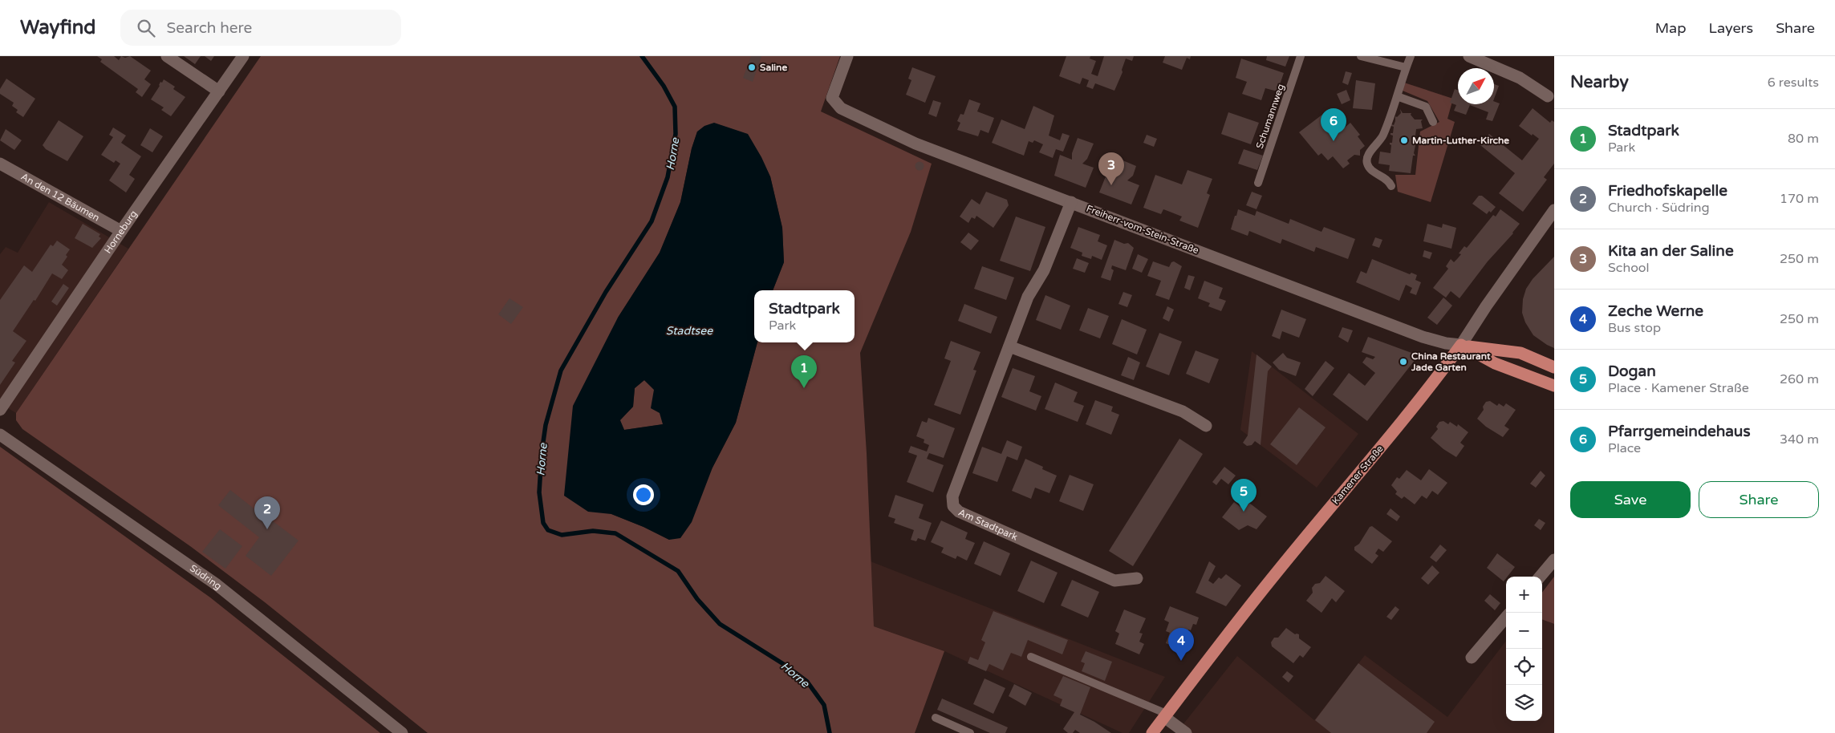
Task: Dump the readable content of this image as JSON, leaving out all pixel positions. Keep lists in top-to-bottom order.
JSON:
{
  "streets": {
    "main road": ["Freiherr-vom-Stein-Straße", "Kamener Straße"],
    "street": [
      "An den 12 Bäumen",
      "Horneburg",
      "Am Stadtpark",
      "Südring"
    ],
    "lane": ["Schumannweg"]
  },
  "crossings": [
    ["An den 12 Bäumen", "Horneburg"],
    ["Freiherr-vom-Stein-Straße", "Kamener Straße"],
    ["Freiherr-vom-Stein-Straße", "Am Stadtpark"]
  ],
  "water": ["Horne", "Stadtsee"],
  "places": ["Saline", "Martin-Luther-Kirche", "China Restaurant Jade Garten"],
  "north": "top right",
  "page": {
    "header": "Wayfind",
    "search": "Search here",
    "nav": ["Map", "Layers", "Share"],
    "heading": ["Nearby", "6 results"],
    "pins": [
      "6",
      "3",
      "1",
      "5",
      "2",
      "4"
    ],
    "list": [
      {
        "mark": "1",
        "name": "Stadtpark",
        "note": "Park",
        "value": "80 m"
      },
      {
        "mark": "2",
        "name": "Friedhofskapelle",
        "note": "Church · Südring",
        "value": "170 m"
      },
      {
        "mark": "3",
        "name": "Kita an der Saline",
        "note": "School",
        "value": "250 m"
      },
      {
        "mark": "4",
        "name": "Zeche Werne",
        "note": "Bus stop",
        "value": "250 m"
      },
      {
        "mark": "5",
        "name": "Dogan",
        "note": "Place · Kamener Straße",
        "value": "260 m"
      },
      {
        "mark": "6",
        "name": "Pfarrgemeindehaus",
        "note": "Place",
        "value": "340 m"
      }
    ],
    "popup": ["Stadtpark", "Park"],
    "buttons": ["Save", "Share"],
    "map_buttons": ["+", "−"]
  }
}
